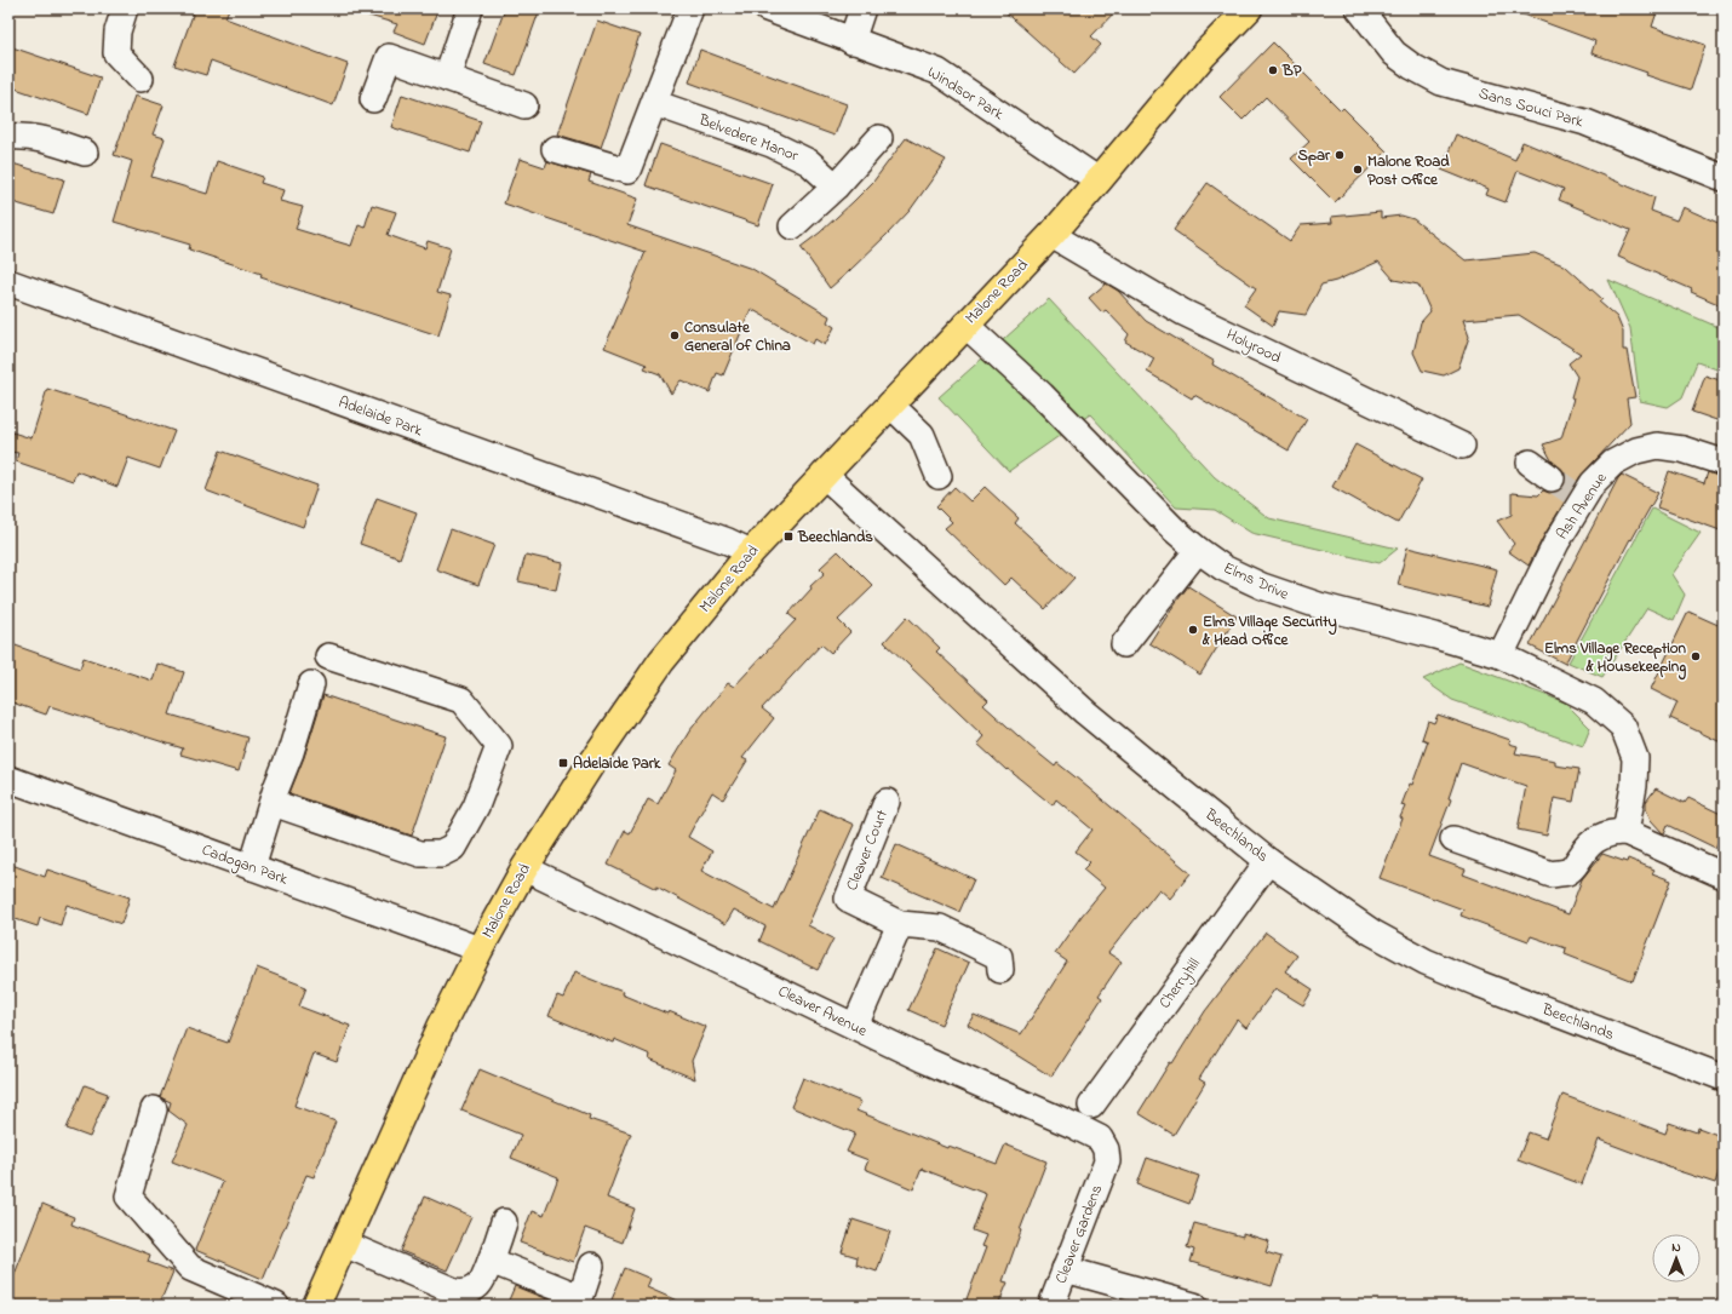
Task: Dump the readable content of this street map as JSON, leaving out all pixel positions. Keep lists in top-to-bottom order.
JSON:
{
  "streets": {
    "main road": ["Malone Road"],
    "street": [
      "Windsor Park",
      "Sans Souci Park",
      "Belvedere Manor",
      "Holyrood",
      "Adelaide Park",
      "Ash Avenue",
      "Elms Drive",
      "Beechlands",
      "Cleaver Court",
      "Cadogan Park",
      "Cherryhill",
      "Cleaver Avenue",
      "Cleaver Gardens"
    ]
  },
  "crossings": [
    ["Windsor Park", "Malone Road"],
    ["Malone Road", "Holyrood"],
    ["Malone Road", "Adelaide Park"],
    ["Malone Road", "Elms Drive"],
    ["Malone Road", "Beechlands"],
    ["Malone Road", "Cadogan Park"],
    ["Malone Road", "Cleaver Avenue"],
    ["Ash Avenue", "Elms Drive"],
    ["Beechlands", "Cherryhill"],
    ["Cleaver Avenue", "Cleaver Gardens"]
  ],
  "places": {
    "other": [
      "BP",
      "Spar",
      "Malone Road Post Office",
      "Consulate General of China",
      "Elms Village Security & Head Office",
      "Elms Village Reception & Housekeeping"
    ],
    "transit": ["Beechlands", "Adelaide Park"]
  },
  "north": "top"
}
